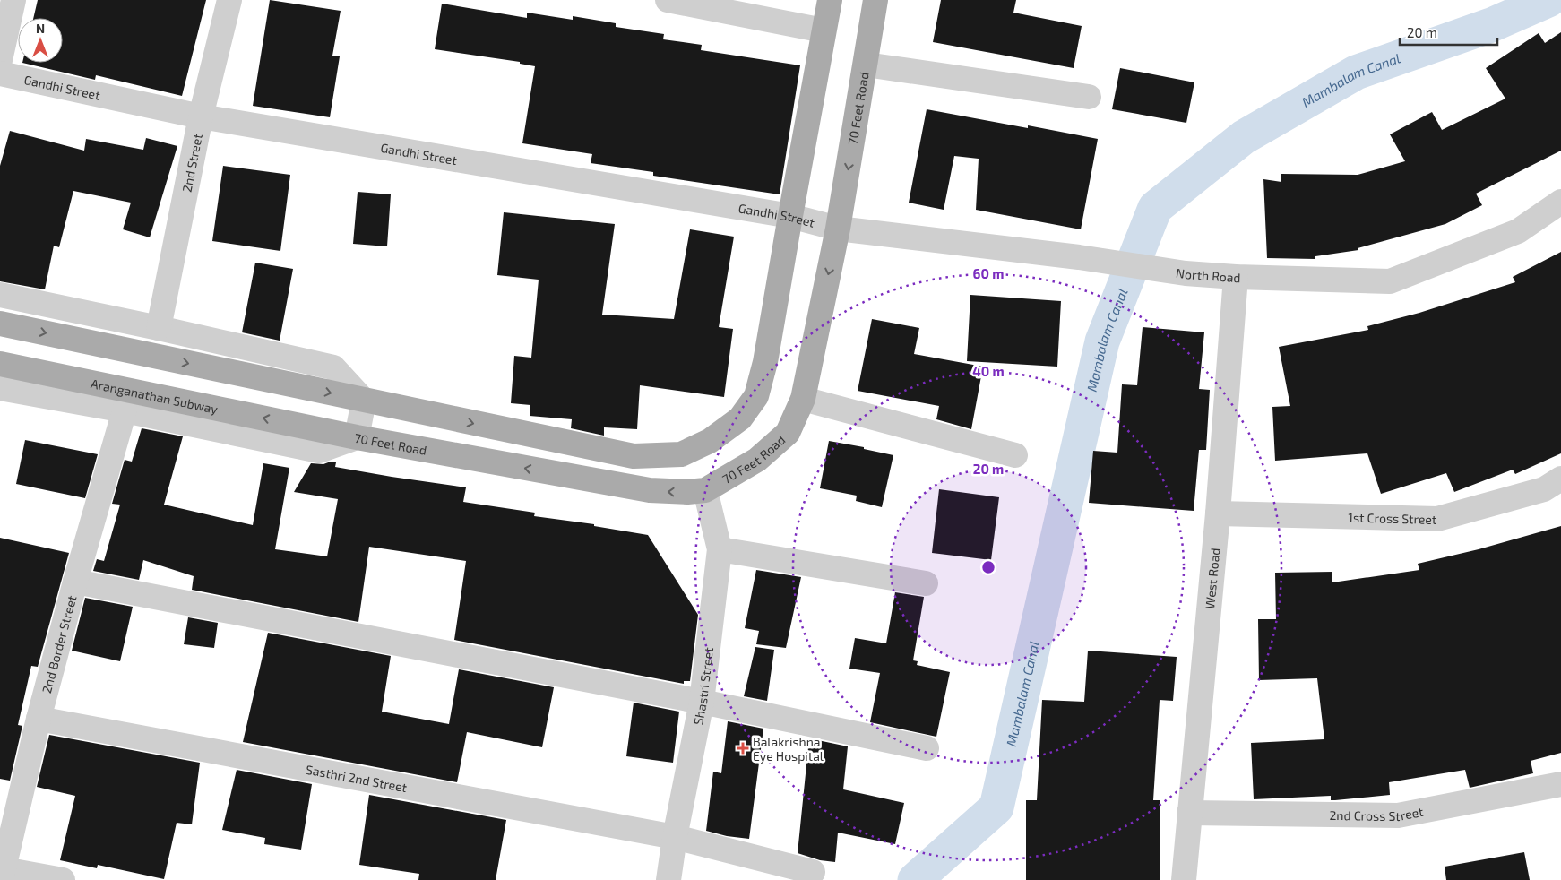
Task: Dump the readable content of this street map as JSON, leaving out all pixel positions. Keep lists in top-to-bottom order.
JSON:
{
  "streets": {
    "main road": ["70 Feet Road", "Aranganathan Subway"],
    "street": [
      "Gandhi Street",
      "2nd Street",
      "North Road",
      "1st Cross Street",
      "West Road",
      "2nd Border Street",
      "Shastri Street",
      "Sasthri 2nd Street",
      "2nd Cross Street"
    ]
  },
  "crossings": [
    ["Gandhi Street", "70 Feet Road"],
    ["Gandhi Street", "2nd Street"],
    ["Gandhi Street", "North Road"],
    ["70 Feet Road", "North Road"],
    ["70 Feet Road", "Aranganathan Subway"],
    ["70 Feet Road", "Shastri Street"],
    ["North Road", "West Road"],
    ["1st Cross Street", "West Road"],
    ["West Road", "2nd Cross Street"],
    ["2nd Border Street", "Sasthri 2nd Street"],
    ["Shastri Street", "Sasthri 2nd Street"]
  ],
  "water": ["Mambalam Canal"],
  "places": {
    "health": ["Balakrishna Eye Hospital"]
  },
  "scale_bar": "20 m",
  "north": "top",
  "rings": ["60 m", "40 m", "20 m"]
}
